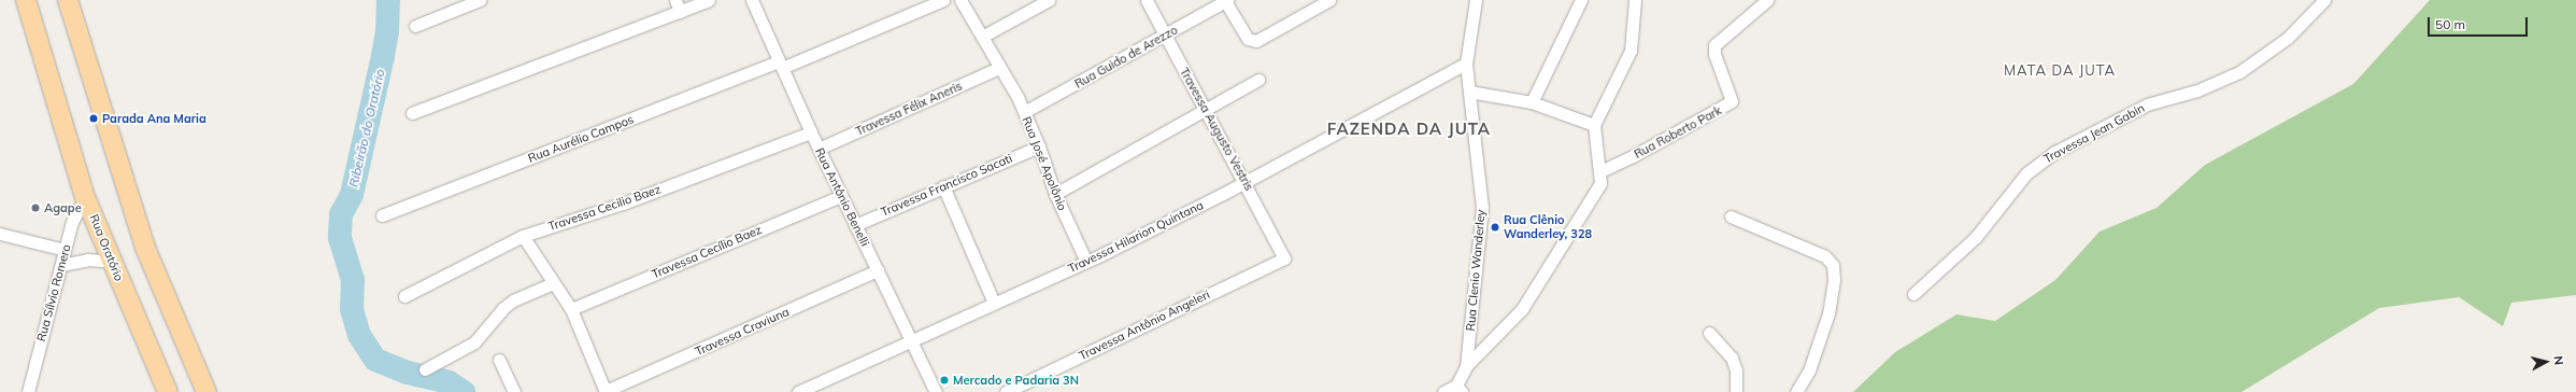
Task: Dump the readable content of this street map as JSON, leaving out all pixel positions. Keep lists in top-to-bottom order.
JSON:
{
  "streets": {
    "main road": ["Rua Oratório"],
    "street": [
      "Rua Guido de Arezzo",
      "Travessa Félix Aneris",
      "Travessa Augusto Vestris",
      "Rua Roberto Park",
      "Travessa Jean Gabin",
      "Rua Aurélio Campos",
      "Rua José Apolônio",
      "Travessa Francisco Sacati",
      "Rua Antônio Benelli",
      "Travessa Cecilio Baez",
      "Travessa Hilarion Quintana",
      "Travessa Cecílio Baez",
      "Rua Clenio Wanderley",
      "Rua Sílvio Romero",
      "Travessa Antônio Angeleri",
      "Travessa Craviuna"
    ]
  },
  "crossings": [
    ["Rua Guido de Arezzo", "Travessa Augusto Vestris"],
    ["Rua Guido de Arezzo", "Rua José Apolônio"],
    ["Travessa Félix Aneris", "Rua José Apolônio"],
    ["Travessa Félix Aneris", "Rua Antônio Benelli"],
    ["Travessa Augusto Vestris", "Travessa Hilarion Quintana"],
    ["Travessa Augusto Vestris", "Travessa Antônio Angeleri"],
    ["Rua Aurélio Campos", "Rua Antônio Benelli"],
    ["Rua José Apolônio", "Travessa Francisco Sacati"],
    ["Rua José Apolônio", "Travessa Hilarion Quintana"],
    ["Travessa Francisco Sacati", "Rua Antônio Benelli"],
    ["Rua Antônio Benelli", "Travessa Cecilio Baez"],
    ["Rua Antônio Benelli", "Travessa Hilarion Quintana"],
    ["Rua Antônio Benelli", "Travessa Cecílio Baez"],
    ["Rua Antônio Benelli", "Travessa Craviuna"],
    ["Travessa Hilarion Quintana", "Rua Clenio Wanderley"],
    ["Rua Oratório", "Rua Sílvio Romero"]
  ],
  "districts": ["MATA DA JUTA", "FAZENDA DA JUTA"],
  "water": ["Ribeirão do Oratório"],
  "places": [
    "Parada Ana Maria",
    "Agape",
    "Rua Clênio Wanderley, 328",
    "Mercado e Padaria 3N"
  ],
  "scale_bar": "50 m",
  "north": "right"
}
